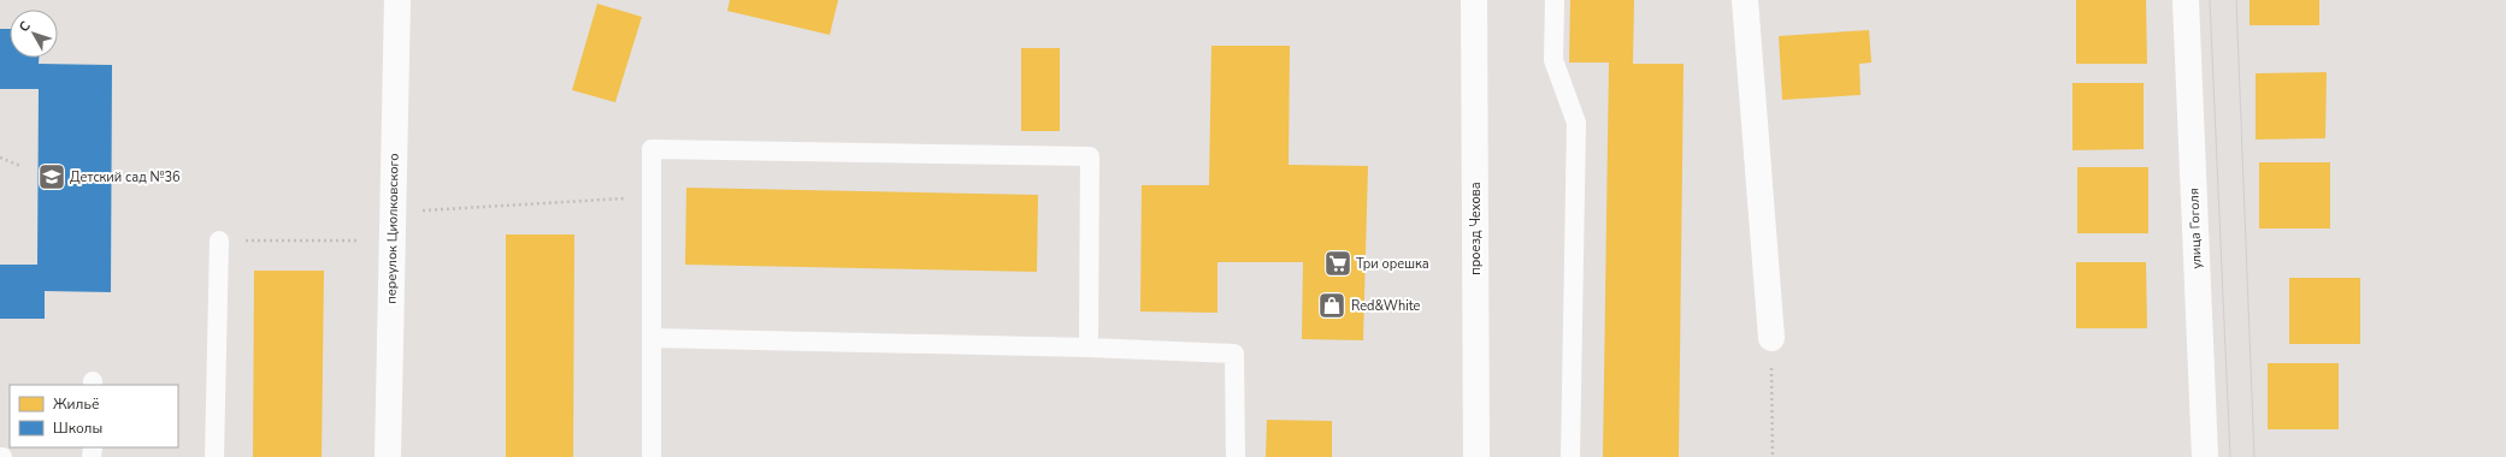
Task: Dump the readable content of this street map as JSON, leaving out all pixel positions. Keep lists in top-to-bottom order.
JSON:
{
  "streets": {
    "street": ["переулок Циолковского", "проезд Чехова", "улица Гоголя"]
  },
  "places": {
    "school or university": ["Детский сад №36"],
    "supermarket": ["Три орешка"],
    "shop": ["Red&White"]
  },
  "legend": ["Жильё", "Школы"],
  "north": "top left"
}
